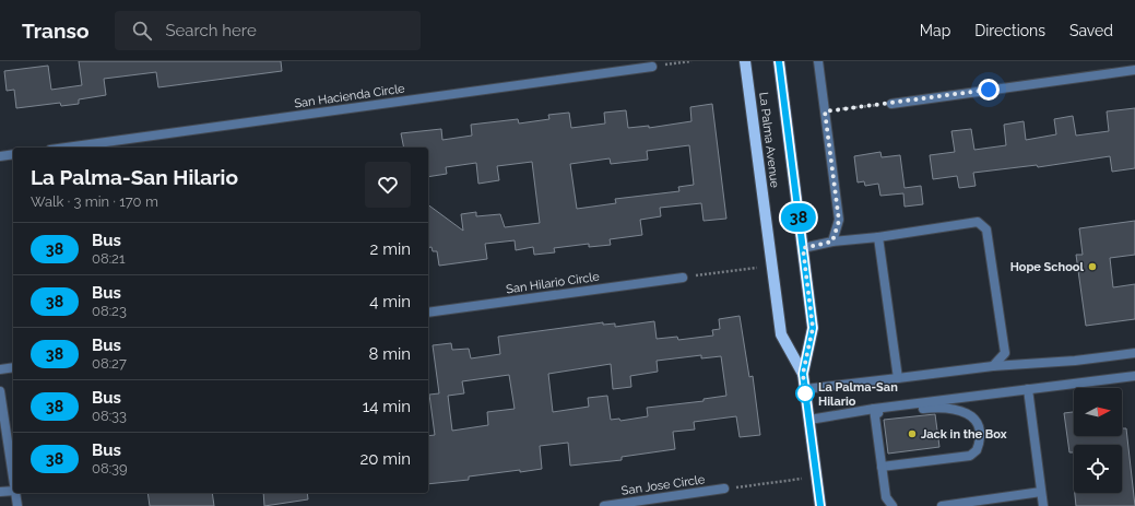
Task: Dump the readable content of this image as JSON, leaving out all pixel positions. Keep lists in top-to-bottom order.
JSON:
{
  "streets": {
    "main road": ["La Palma Avenue"],
    "street": ["San Hacienda Circle", "San Hilario Circle", "San Jose Circle"]
  },
  "places": ["Hope School", "La Palma-San Hilario", "Jack in the Box"],
  "lines": ["bus line 38"],
  "north": "right",
  "page": {
    "header": "Transo",
    "search": "Search here",
    "nav": ["Map", "Directions", "Saved"],
    "on_map": "38",
    "heading": ["La Palma-San Hilario", "Walk · 3 min · 170 m"],
    "list": [
      {
        "mark": "38",
        "name": "Bus",
        "note": "08:21",
        "value": "2 min"
      },
      {
        "mark": "38",
        "name": "Bus",
        "note": "08:23",
        "value": "4 min"
      },
      {
        "mark": "38",
        "name": "Bus",
        "note": "08:27",
        "value": "8 min"
      },
      {
        "mark": "38",
        "name": "Bus",
        "note": "08:33",
        "value": "14 min"
      },
      {
        "mark": "38",
        "name": "Bus",
        "note": "08:39",
        "value": "20 min"
      }
    ]
  }
}
